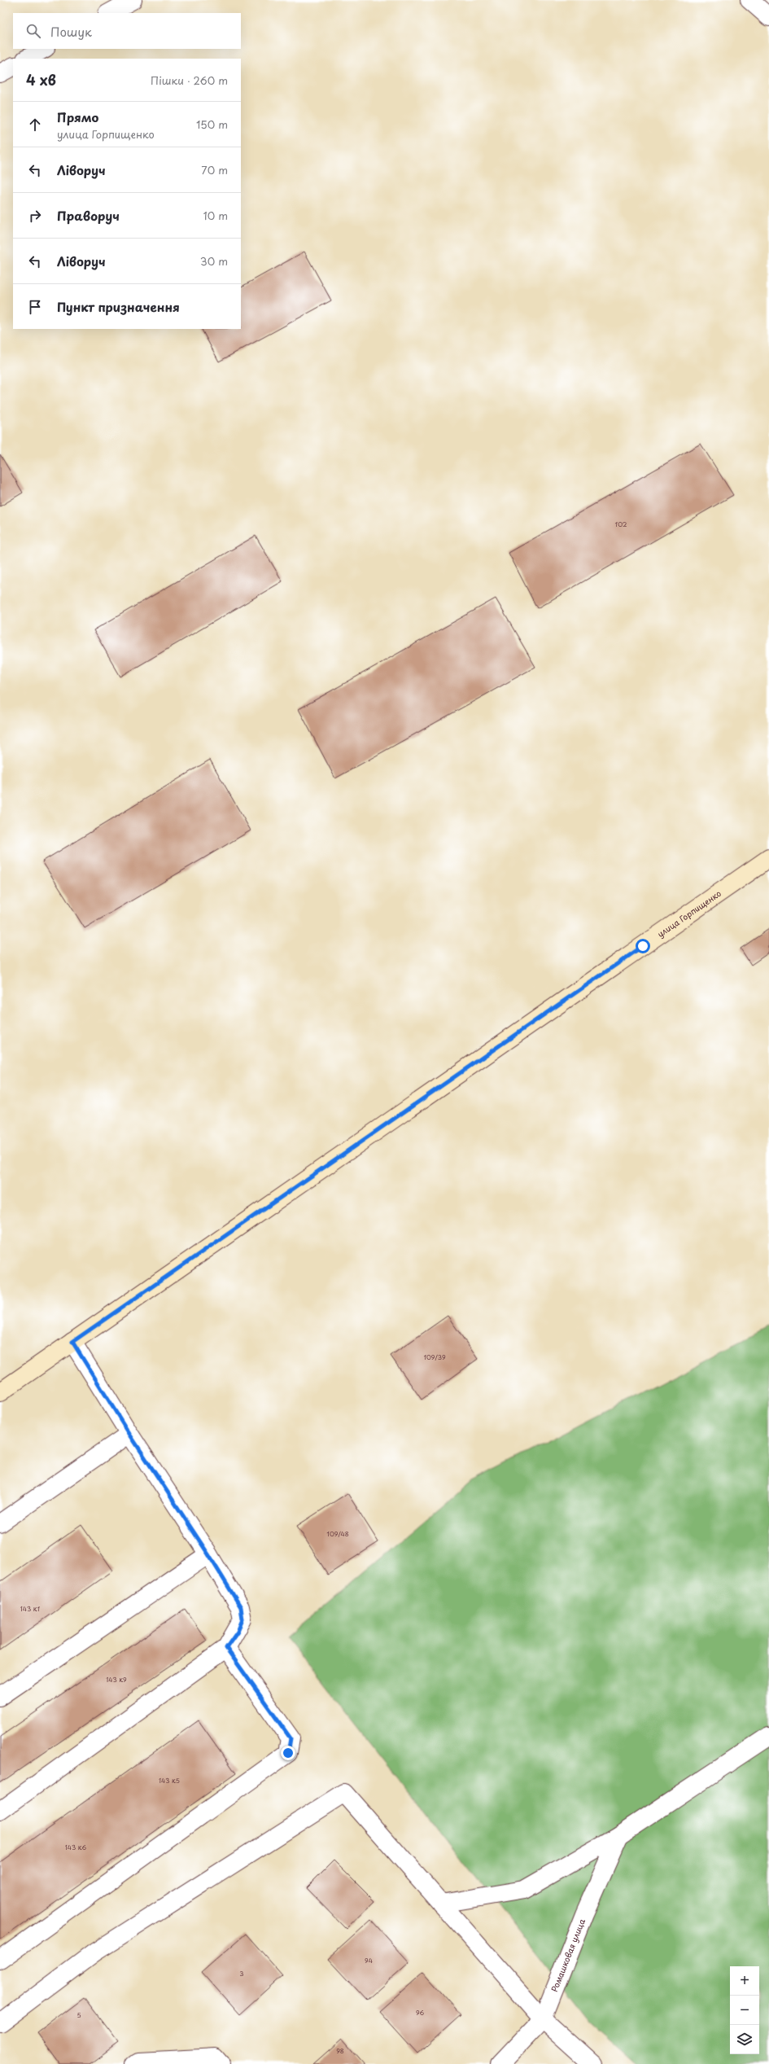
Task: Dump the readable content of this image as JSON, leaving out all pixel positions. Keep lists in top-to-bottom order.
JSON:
{
  "streets": {
    "main road": ["улица Горпищенко"],
    "lane": ["Ромашковая улица"]
  },
  "house_numbers": [
    "102",
    "109/39",
    "109/48",
    "143 к1",
    "143 к9",
    "143 к5",
    "143 к6",
    "94",
    "3",
    "96",
    "5",
    "98"
  ],
  "page": {
    "search": "Пошук",
    "heading": ["4 хв", "Пішки · 260 m"],
    "list": [
      ["Прямо", "улица Горпищенко", "150 m"],
      ["Ліворуч", "70 m"],
      ["Праворуч", "10 m"],
      ["Ліворуч", "30 m"],
      "Пункт призначення"
    ],
    "map_buttons": ["+", "−"]
  }
}
